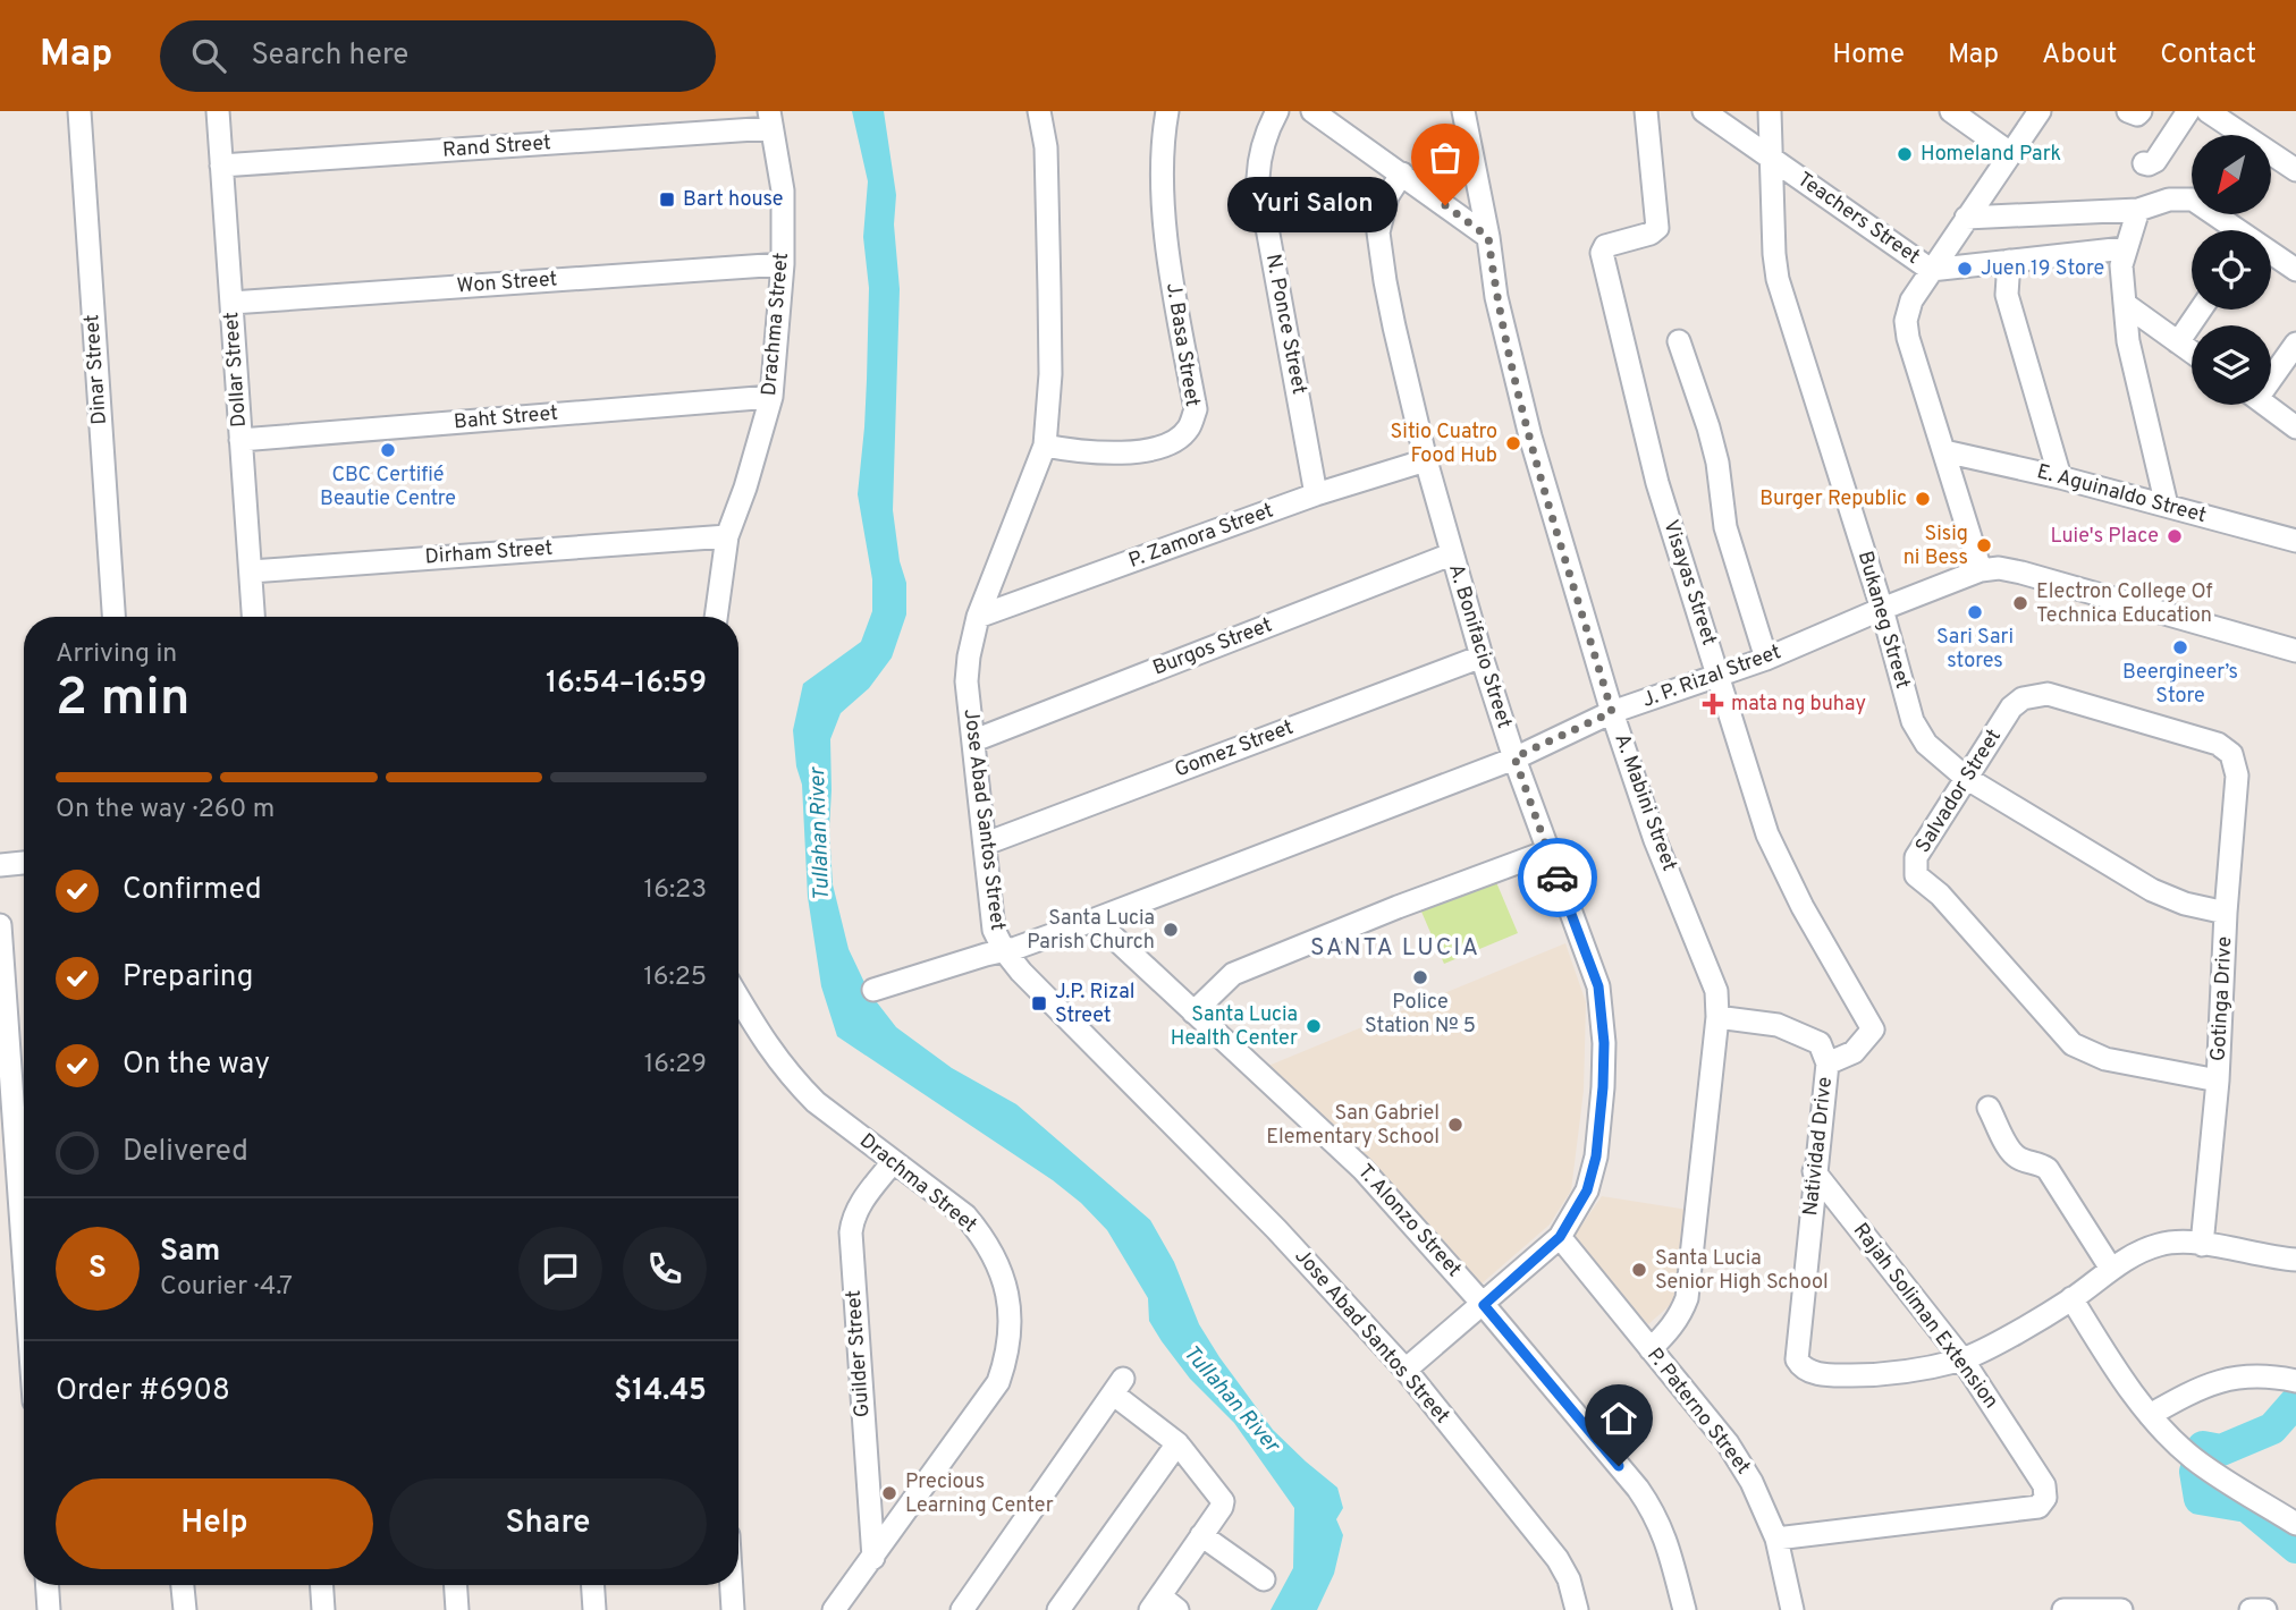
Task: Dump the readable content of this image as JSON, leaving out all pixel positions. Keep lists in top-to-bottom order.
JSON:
{
  "streets": {
    "street": [
      "Rand Street",
      "Teachers Street",
      "Won Street",
      "Drachma Street",
      "N. Ponce Street",
      "J. Basa Street",
      "Dinar Street",
      "Dollar Street",
      "Baht Street",
      "E. Aguinaldo Street",
      "P. Zamora Street",
      "Dirham Street",
      "Visayas Street",
      "Bukaneg Street",
      "A. Bonifacio Street",
      "Burgos Street",
      "J. P. Rizal Street",
      "Gomez Street",
      "Salvador Street",
      "A. Mabini Street",
      "Jose Abad Santos Street",
      "Gotinga Drive",
      "Natividad Drive",
      "T. Alonzo Street",
      "Rajah Soliman Extension",
      "Guilder Street",
      "P. Paterno Street"
    ]
  },
  "crossings": [
    ["Rand Street", "Drachma Street"],
    ["Rand Street", "Dollar Street"],
    ["Teachers Street", "Bukaneg Street"],
    ["Won Street", "Drachma Street"],
    ["Won Street", "Dollar Street"],
    ["Drachma Street", "Baht Street"],
    ["Drachma Street", "Dirham Street"],
    ["Drachma Street", "Guilder Street"],
    ["N. Ponce Street", "P. Zamora Street"],
    ["J. Basa Street", "Jose Abad Santos Street"],
    ["Dollar Street", "Baht Street"],
    ["Dollar Street", "Dirham Street"],
    ["P. Zamora Street", "A. Bonifacio Street"],
    ["P. Zamora Street", "Jose Abad Santos Street"],
    ["Visayas Street", "J. P. Rizal Street"],
    ["Visayas Street", "Natividad Drive"],
    ["Bukaneg Street", "J. P. Rizal Street"],
    ["Bukaneg Street", "Salvador Street"],
    ["Bukaneg Street", "Gotinga Drive"],
    ["A. Bonifacio Street", "Burgos Street"],
    ["A. Bonifacio Street", "J. P. Rizal Street"],
    ["A. Bonifacio Street", "Gomez Street"],
    ["A. Bonifacio Street", "Jose Abad Santos Street"],
    ["A. Bonifacio Street", "T. Alonzo Street"],
    ["A. Bonifacio Street", "P. Paterno Street"],
    ["Burgos Street", "Jose Abad Santos Street"],
    ["J. P. Rizal Street", "A. Mabini Street"],
    ["J. P. Rizal Street", "Jose Abad Santos Street"],
    ["J. P. Rizal Street", "T. Alonzo Street"],
    ["Gomez Street", "Jose Abad Santos Street"],
    ["Salvador Street", "Gotinga Drive"],
    ["A. Mabini Street", "P. Paterno Street"],
    ["Gotinga Drive", "Natividad Drive"],
    ["Natividad Drive", "Rajah Soliman Extension"],
    ["Rajah Soliman Extension", "P. Paterno Street"]
  ],
  "districts": ["SANTA LUCIA"],
  "water": ["Tullahan River"],
  "places": {
    "other": [
      "Homeland Park",
      "Yuri Salon",
      "Juen 19 Store",
      "Sitio Cuatro Food Hub",
      "CBC Certifié Beautie Centre",
      "Burger Republic",
      "Luie's Place",
      "Sisig ni Bess",
      "Electron College Of Technica Education",
      "Sari Sari stores",
      "Beergineer’s Store",
      "Santa Lucia Parish Church",
      "Police Station № 5",
      "Santa Lucia Health Center",
      "San Gabriel Elementary School",
      "Santa Lucia Senior High School",
      "Precious Learning Center"
    ],
    "transit": ["Bart house", "J.P. Rizal Street"],
    "health": ["mata ng buhay"]
  },
  "north": "bottom left",
  "page": {
    "header": "Map",
    "search": "Search here",
    "nav": [
      "Home",
      "Map",
      "About",
      "Contact"
    ],
    "bubble": "Yuri Salon",
    "heading": ["2 min", "Arriving in", "16:54–16:59"],
    "panel": [
      "Sam",
      "Courier · 4.7",
      "Order #6908",
      "$14.45"
    ],
    "bar": "On the way · 260 m",
    "list": [
      ["Confirmed", "16:23"],
      ["Preparing", "16:25"],
      ["On the way", "16:29"],
      "Delivered"
    ],
    "round": "S",
    "buttons": ["Help", "Share"]
  }
}
